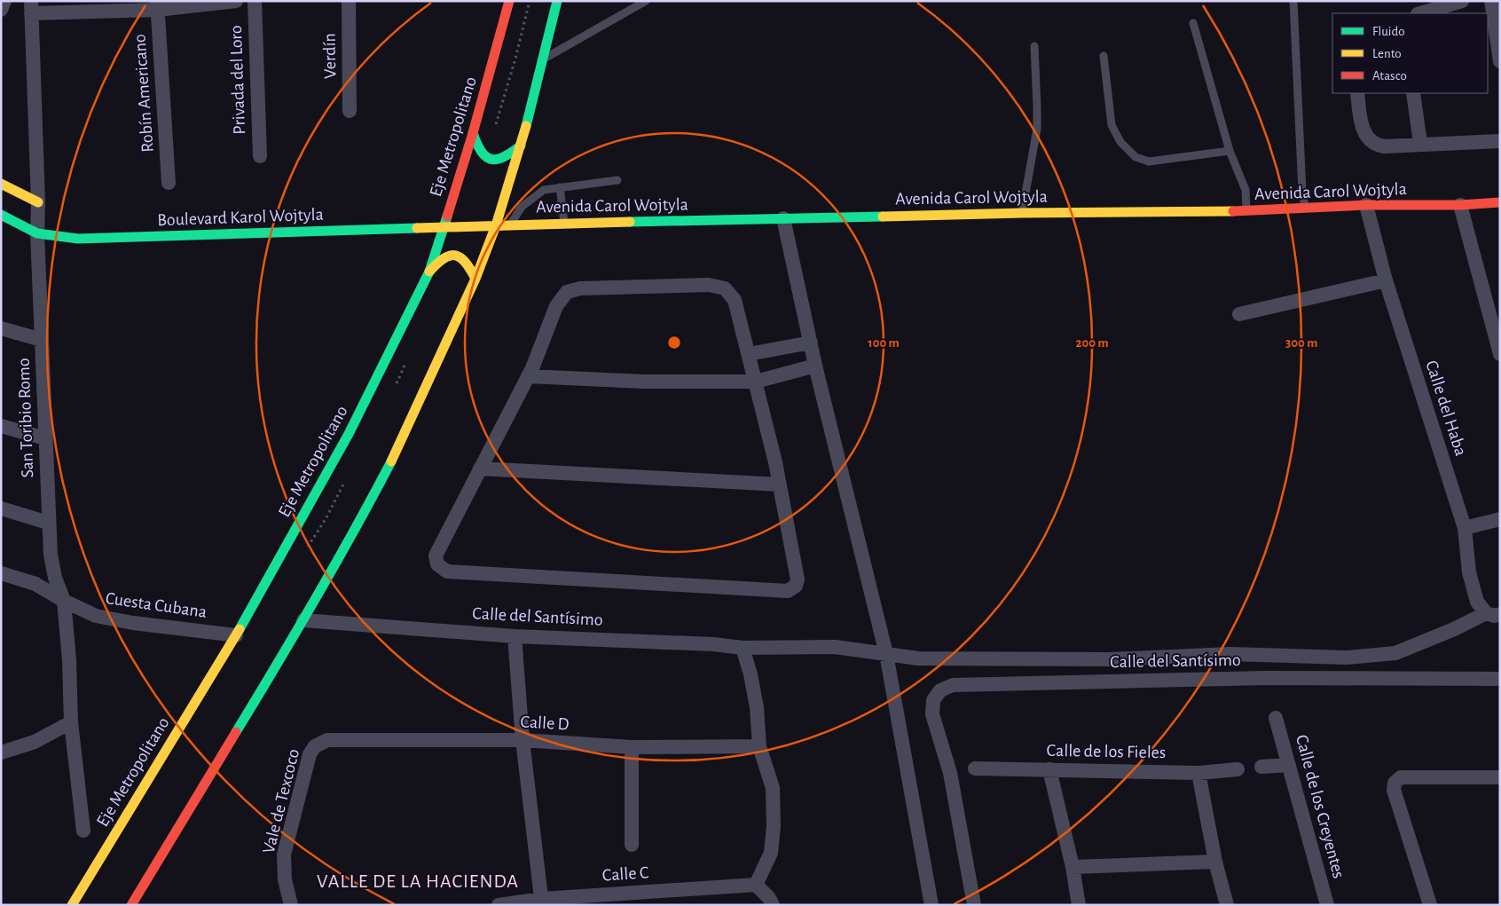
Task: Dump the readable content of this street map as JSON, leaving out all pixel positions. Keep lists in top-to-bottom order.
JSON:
{
  "streets": {
    "main road": ["Eje Metropolitano", "Avenida Carol Wojtyla", "Boulevard Karol Wojtyla"],
    "street": [
      "Verdín",
      "Privada del Loro",
      "Robín Americano",
      "Calle del Haba",
      "San Toribio Romo",
      "Cuesta Cubana",
      "Calle del Santísimo",
      "Calle D",
      "Calle de los Fieles",
      "Vale de Texcoco",
      "Calle de los Creyentes",
      "Calle C"
    ]
  },
  "crossings": [
    ["Eje Metropolitano", "Avenida Carol Wojtyla"],
    ["Eje Metropolitano", "Boulevard Karol Wojtyla"],
    ["Eje Metropolitano", "Cuesta Cubana"],
    ["Avenida Carol Wojtyla", "Boulevard Karol Wojtyla"],
    ["Avenida Carol Wojtyla", "Calle del Haba"],
    ["Boulevard Karol Wojtyla", "San Toribio Romo"],
    ["Calle del Haba", "Calle del Santísimo"],
    ["San Toribio Romo", "Cuesta Cubana"],
    ["Calle D", "Vale de Texcoco"]
  ],
  "districts": ["VALLE DE LA HACIENDA"],
  "legend": ["Fluido", "Lento", "Atasco"],
  "rings": ["100 m", "200 m", "300 m"]
}
